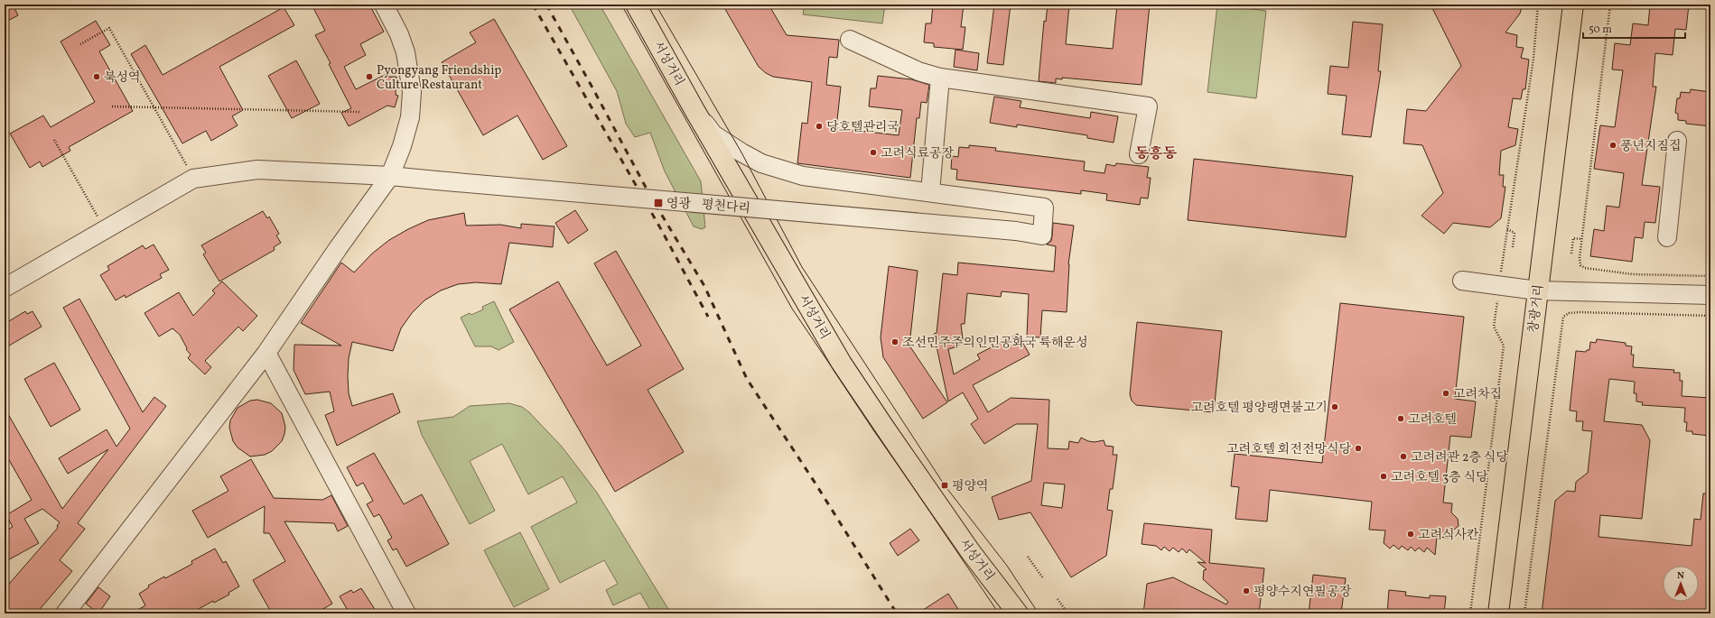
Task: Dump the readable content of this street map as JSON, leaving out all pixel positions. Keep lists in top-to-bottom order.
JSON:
{
  "streets": {
    "main road": ["서성거리", "창광거리"],
    "street": ["평천다리"]
  },
  "districts": ["동흥동"],
  "places": {
    "other": [
      "북성역",
      "Pyongyang Friendship Culture Restaurant",
      "당호텔관리국",
      "풍년지짐집",
      "고려식료공장",
      "조선민주주의인민공화국 륙해운성",
      "고려차집",
      "고려호텔 평양랭면불고기",
      "고려호텔",
      "고려호텔 회전전망식당",
      "고려려관 2층 식당",
      "고려호텔 3층 식당",
      "고려식사칸",
      "평양수지연필공장"
    ],
    "transit": ["영광", "평양역"]
  },
  "scale_bar": "50 m",
  "north": "top"
}
